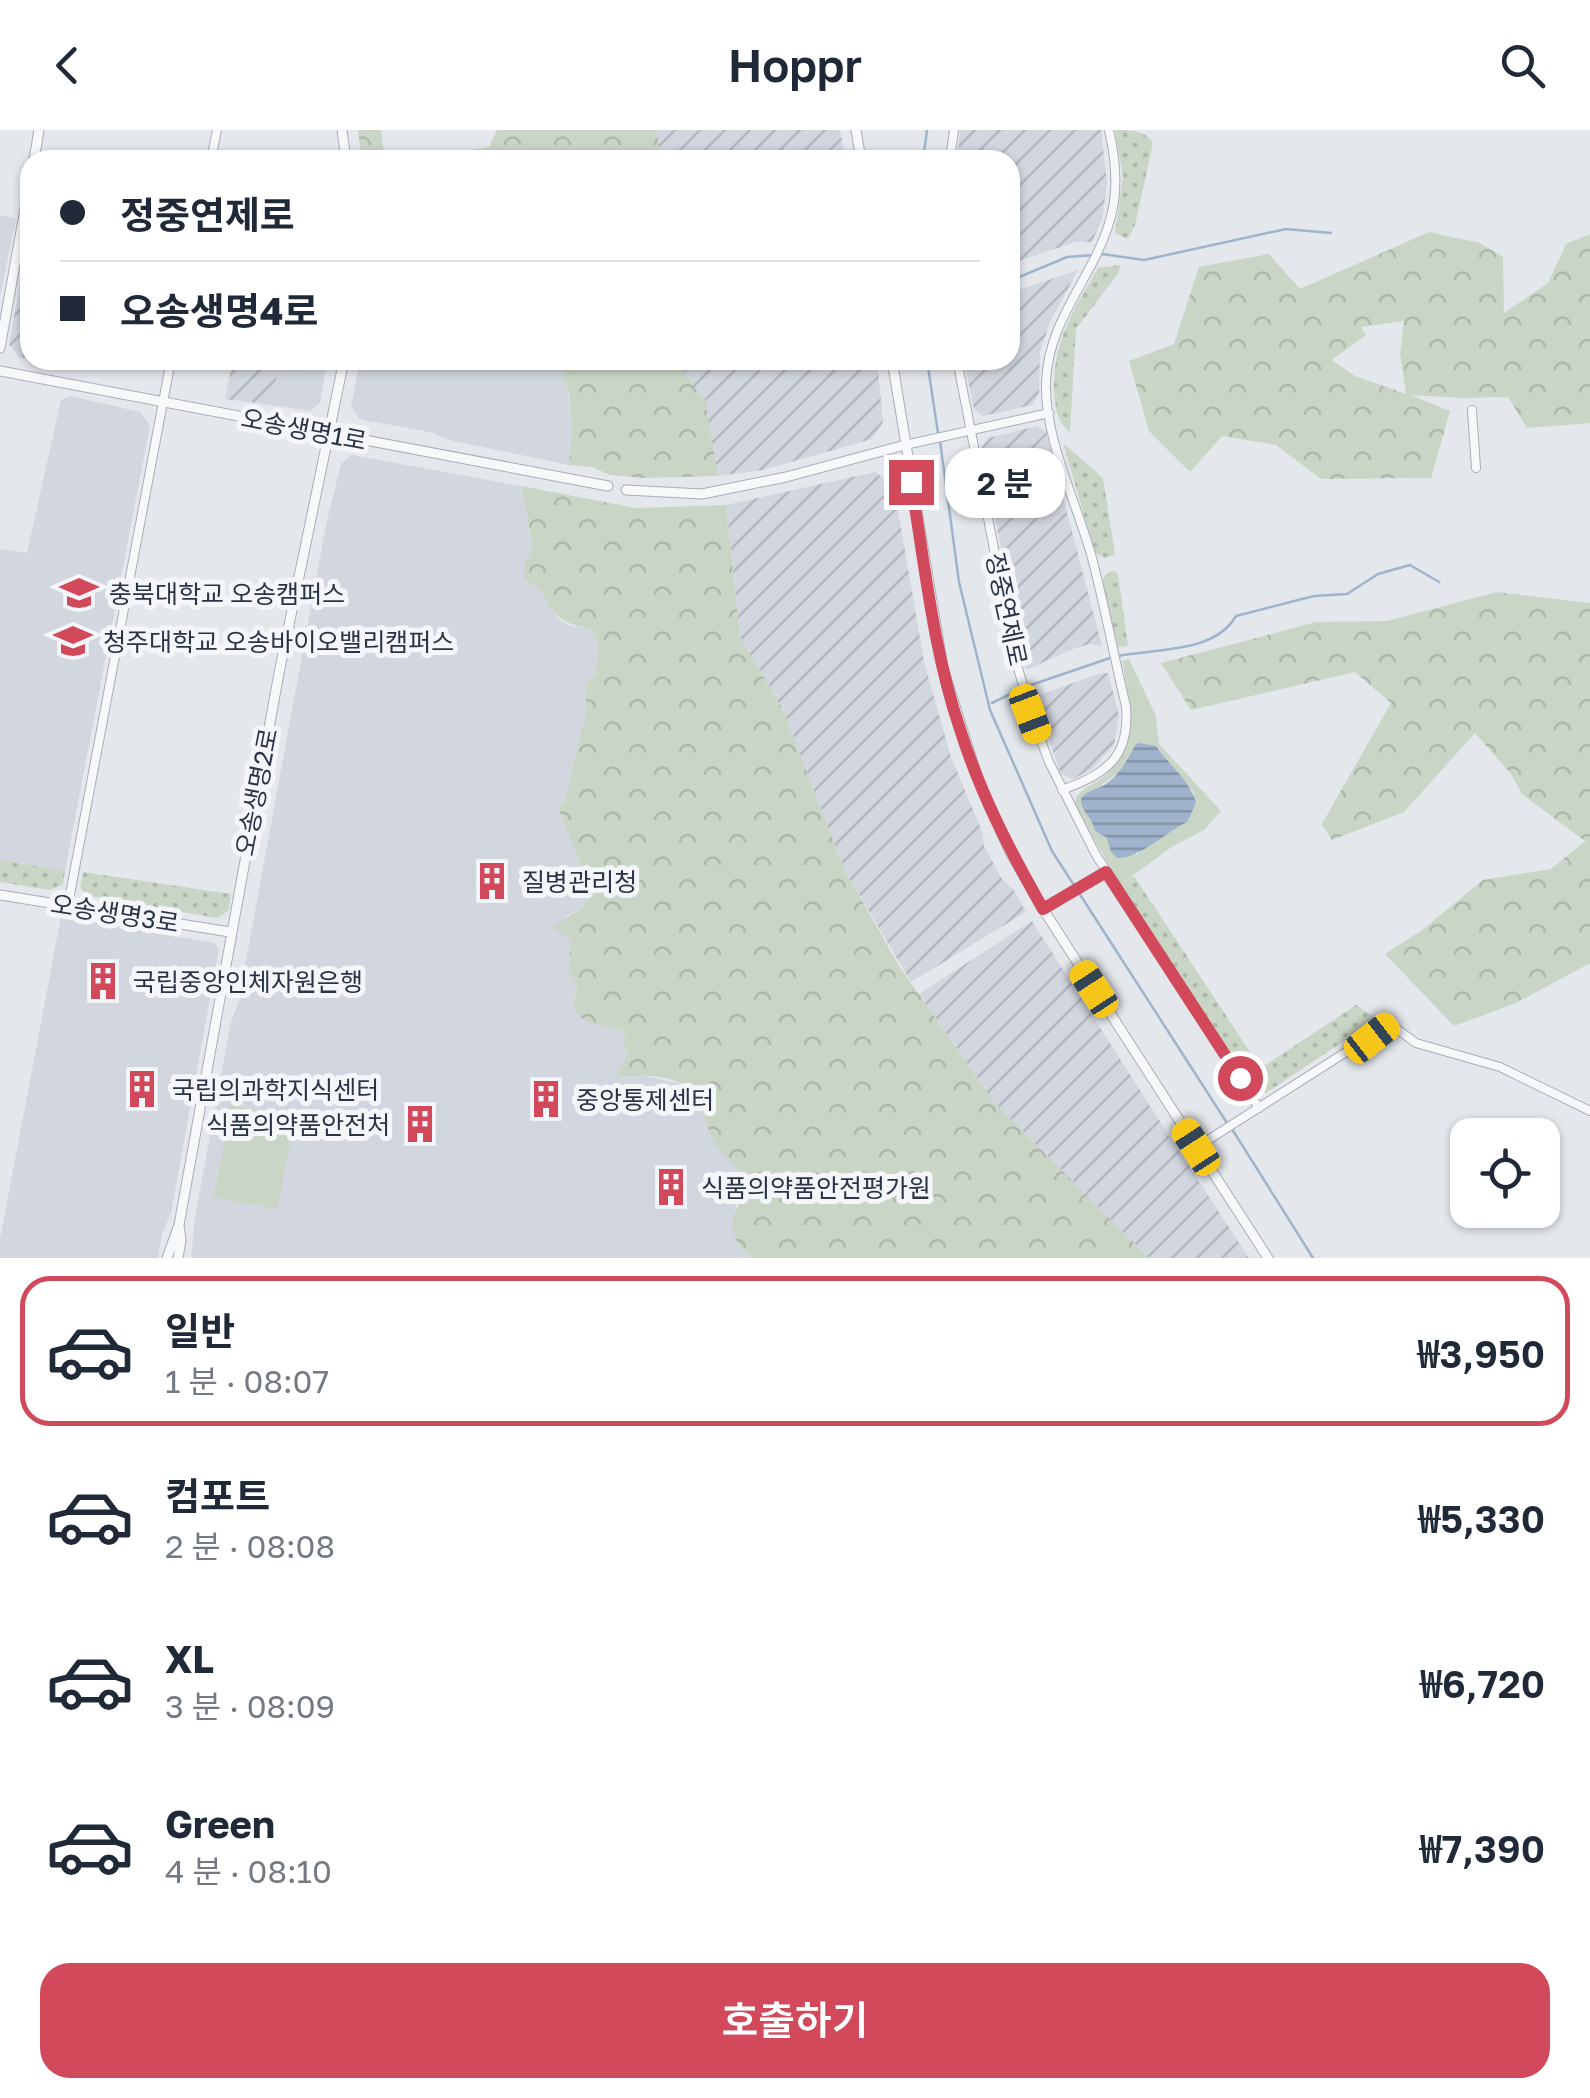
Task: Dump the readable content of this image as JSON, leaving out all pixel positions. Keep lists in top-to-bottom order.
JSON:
{
  "streets": {
    "street": [
      "오송생명1로",
      "정중연제로",
      "오송생명2로",
      "오송생명3로"
    ]
  },
  "crossings": [
    ["오송생명1로", "오송생명2로"],
    ["오송생명2로", "오송생명3로"]
  ],
  "places": {
    "school or university": ["충북대학교 오송캠퍼스", "청주대학교 오송바이오밸리캠퍼스"],
    "building": [
      "질병관리청",
      "국립중앙인체자원은행",
      "국립의과학지식센터",
      "중앙통제센터",
      "식품의약품안전처",
      "식품의약품안전평가원"
    ]
  },
  "page": {
    "header": "Hoppr",
    "banner": ["정중연제로", "오송생명4로"],
    "bubble": "2 분",
    "list": [
      {
        "name": "일반",
        "note": "1 분 · 08:07",
        "value": "₩3,950"
      },
      {
        "name": "컴포트",
        "note": "2 분 · 08:08",
        "value": "₩5,330"
      },
      {
        "name": "XL",
        "note": "3 분 · 08:09",
        "value": "₩6,720"
      },
      {
        "name": "Green",
        "note": "4 분 · 08:10",
        "value": "₩7,390"
      }
    ],
    "buttons": "호출하기"
  }
}
